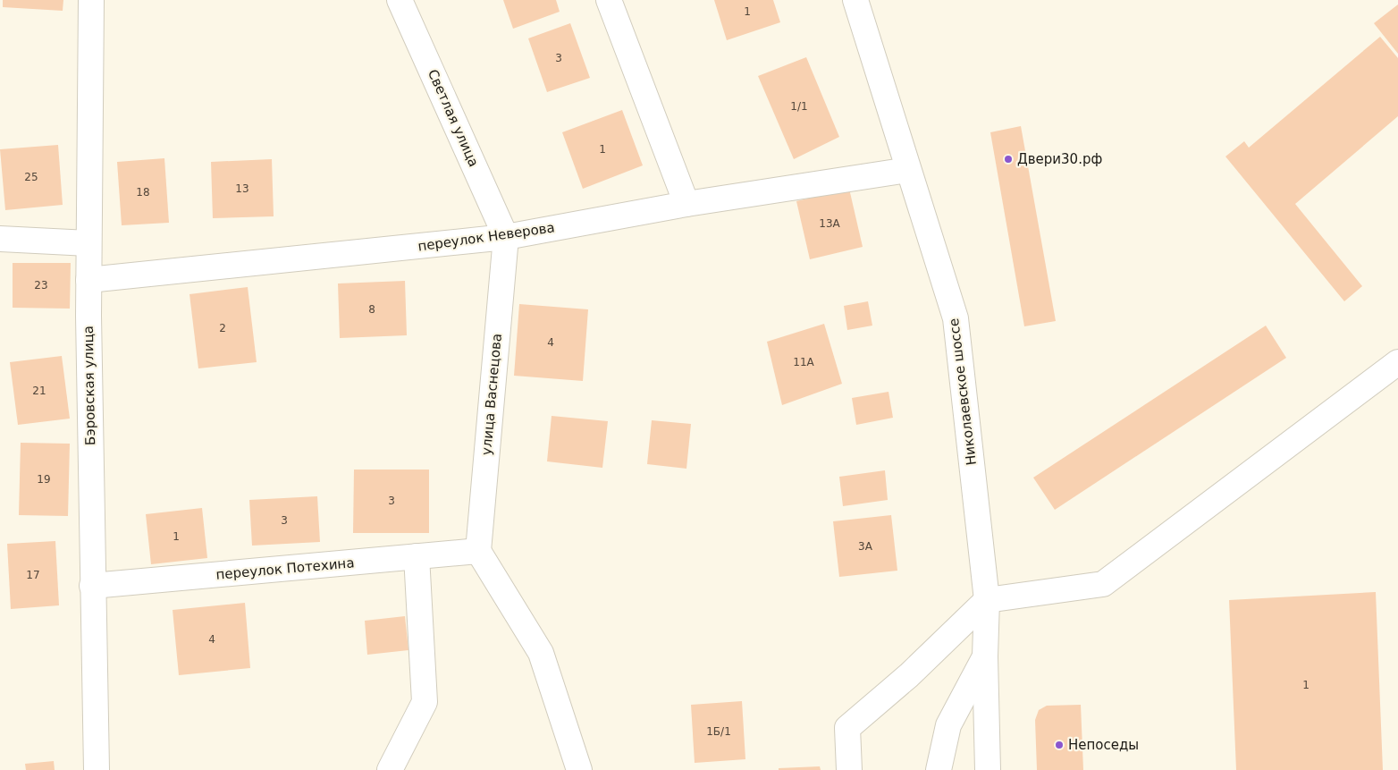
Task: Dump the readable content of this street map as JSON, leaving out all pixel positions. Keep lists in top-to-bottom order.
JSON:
{
  "streets": {
    "street": [
      "Светлая улица",
      "переулок Неверова",
      "Бэровская улица",
      "Николаевское шоссе",
      "улица Васнецова",
      "переулок Потехина"
    ]
  },
  "crossings": [
    ["Светлая улица", "переулок Неверова"],
    ["Светлая улица", "улица Васнецова"],
    ["переулок Неверова", "Бэровская улица"],
    ["переулок Неверова", "Николаевское шоссе"],
    ["переулок Неверова", "улица Васнецова"],
    ["Бэровская улица", "переулок Потехина"],
    ["улица Васнецова", "переулок Потехина"]
  ],
  "places": ["Двери30.рф", "Непоседы"],
  "house_numbers": [
    "1",
    "3",
    "1/1",
    "1",
    "25",
    "13",
    "18",
    "13А",
    "23",
    "8",
    "2",
    "4",
    "11А",
    "21",
    "19",
    "3",
    "3",
    "1",
    "3А",
    "17",
    "4",
    "1",
    "1Б/1"
  ]
}
